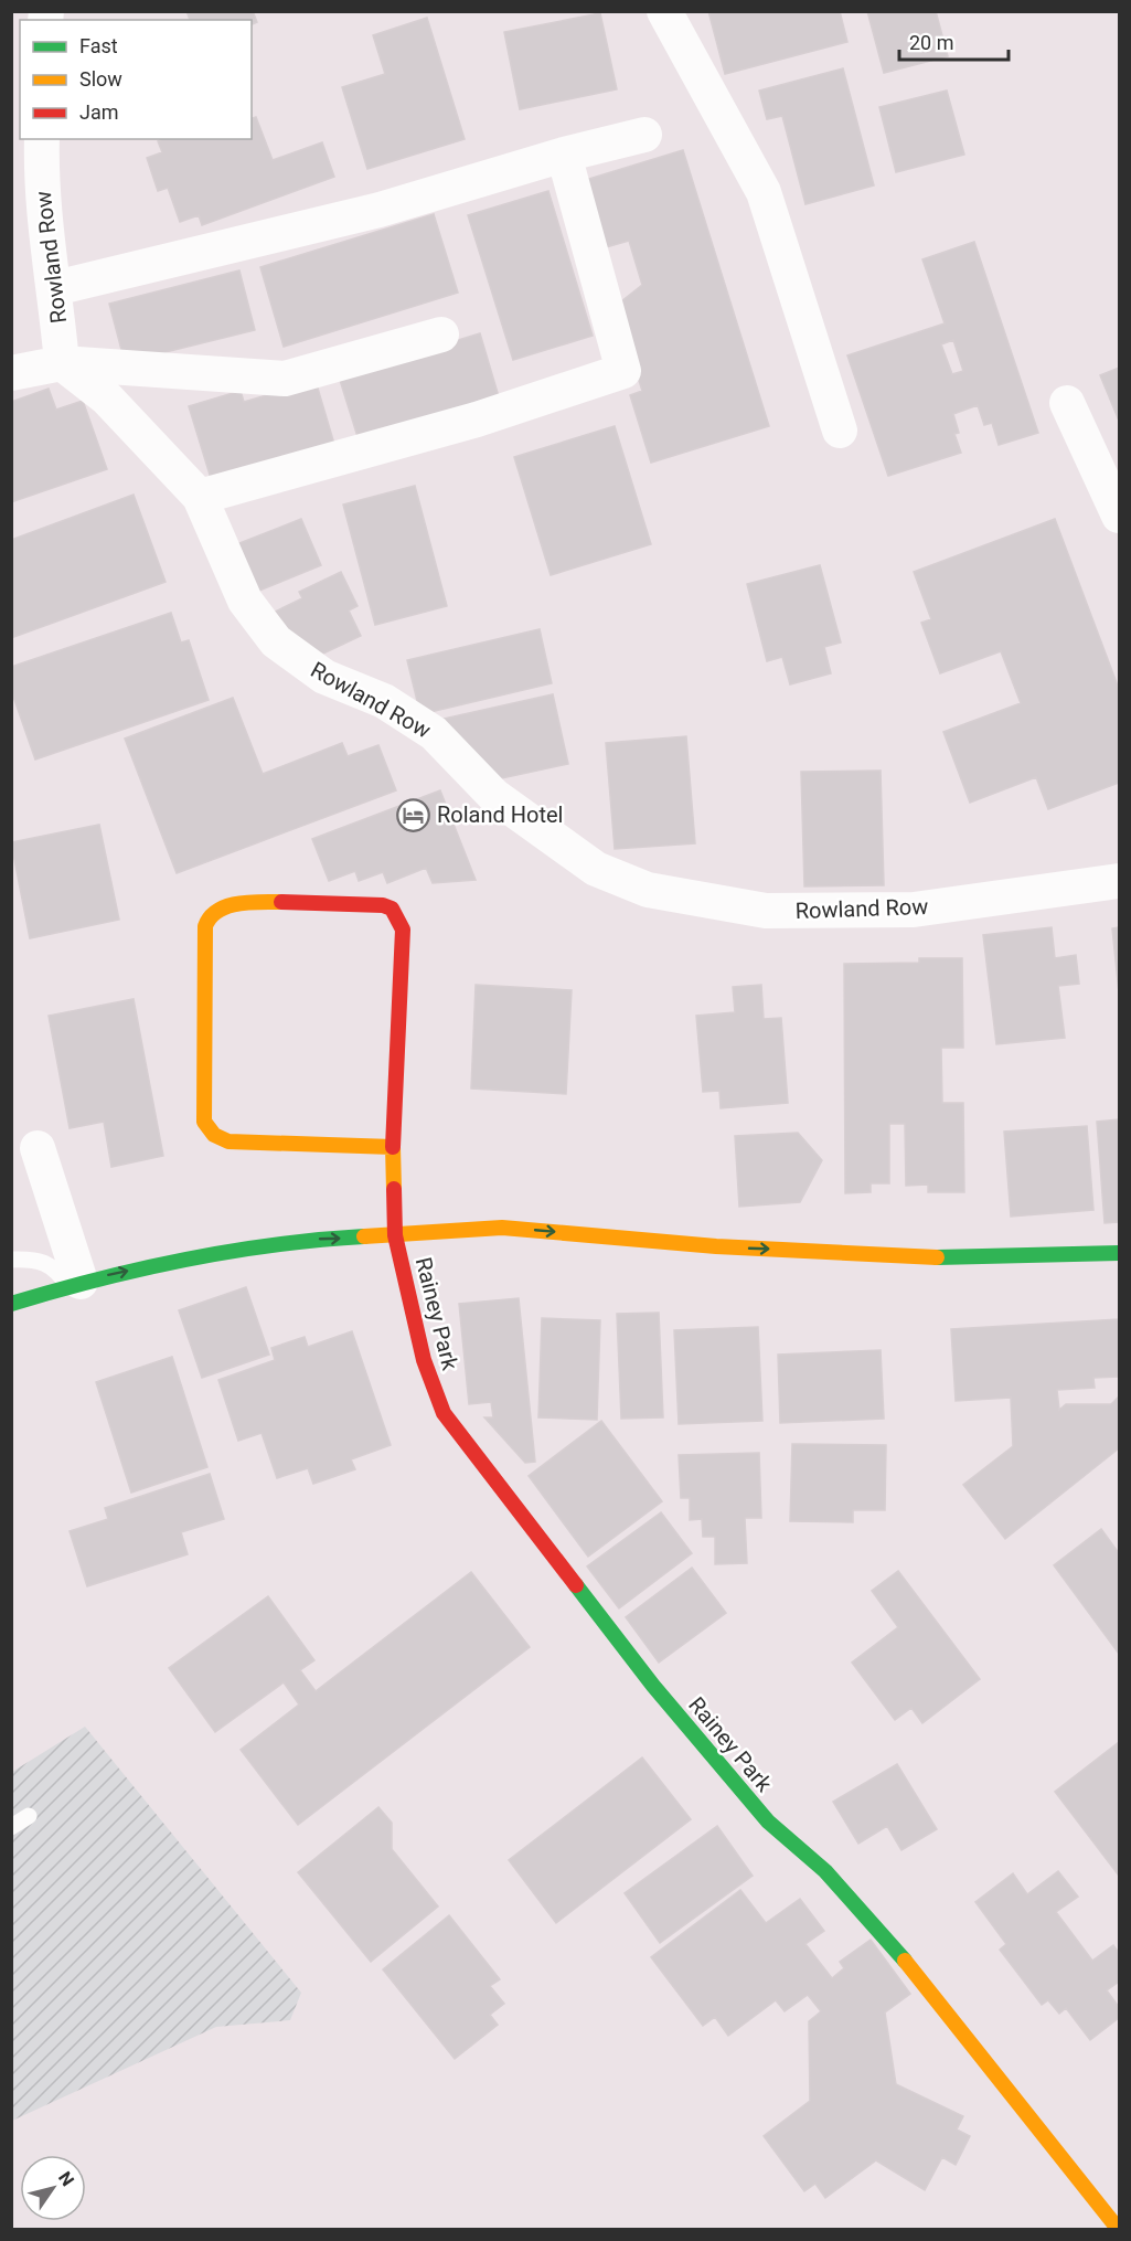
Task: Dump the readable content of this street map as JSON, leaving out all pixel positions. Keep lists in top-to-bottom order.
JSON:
{
  "streets": {
    "street": ["Rowland Row", "Rainey Park"]
  },
  "places": {
    "hotel": ["Roland Hotel"]
  },
  "legend": ["Fast", "Slow", "Jam"],
  "scale_bar": "20 m",
  "north": "top right"
}
